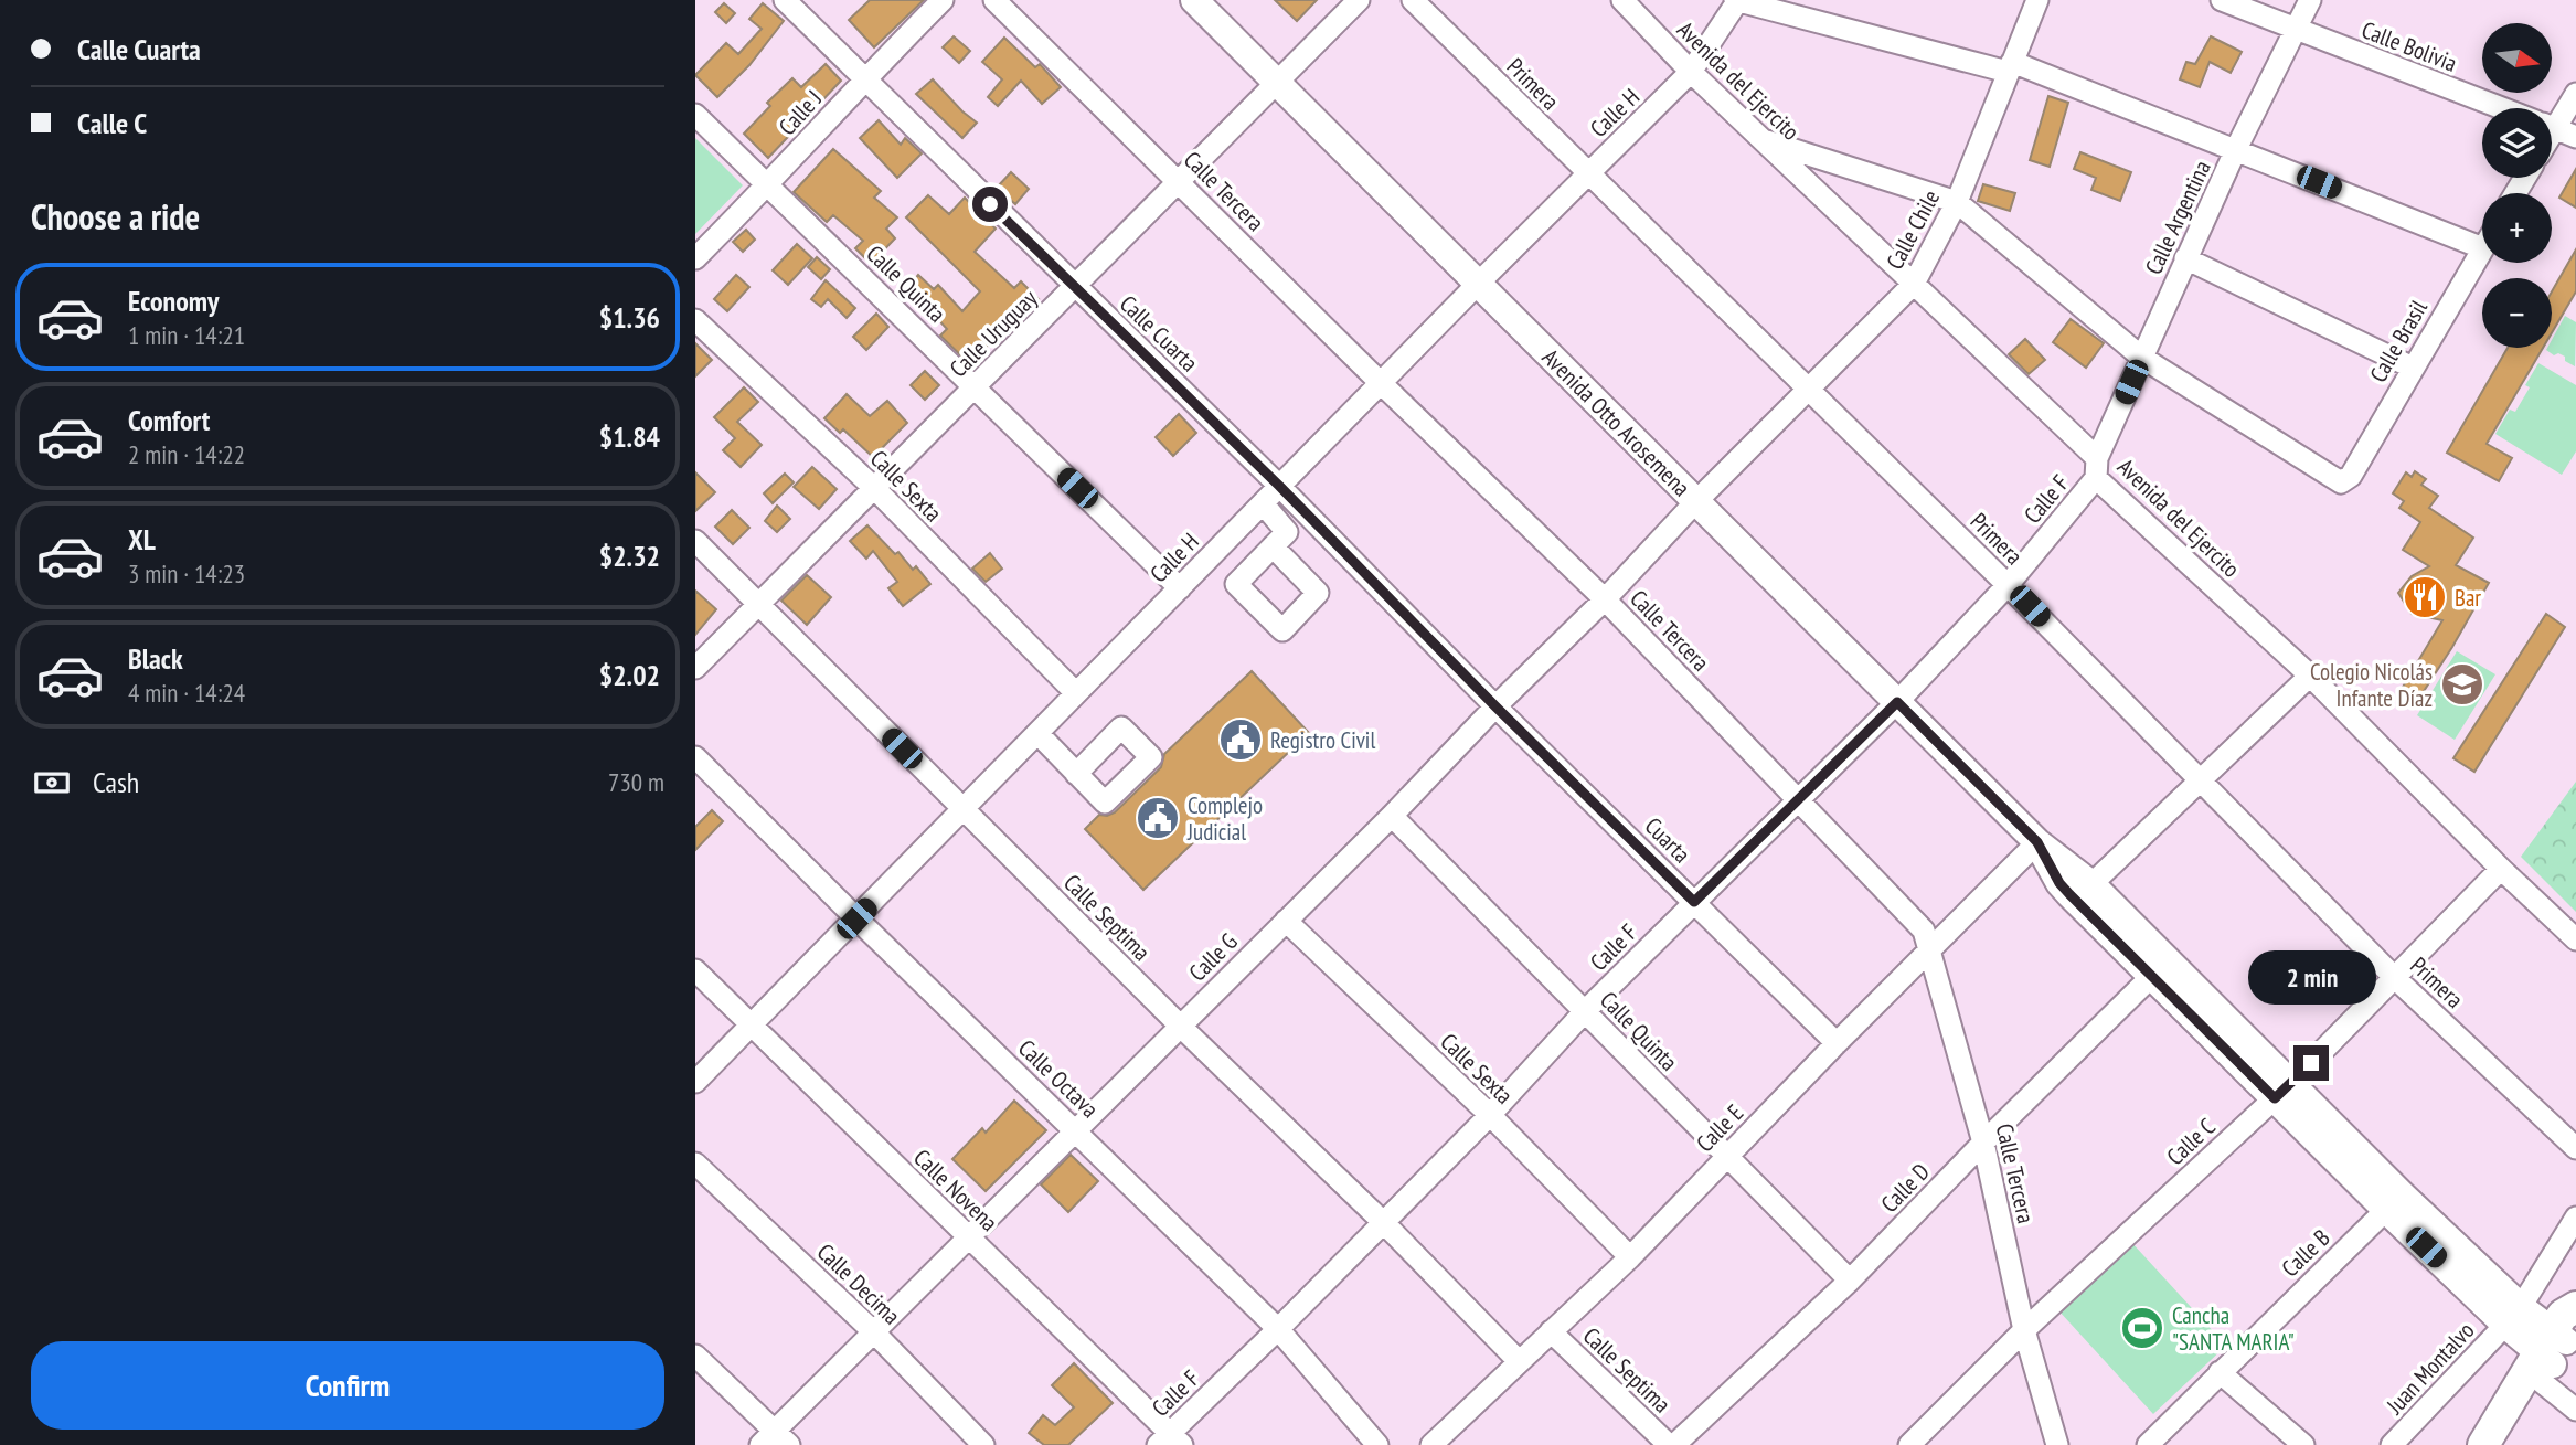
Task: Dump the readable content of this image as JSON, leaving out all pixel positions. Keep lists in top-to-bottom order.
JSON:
{
  "streets": {
    "main road": ["Avenida Otto Arosemena"],
    "street": [
      "Calle Bolivia",
      "Avenida del Ejercito",
      "Primera",
      "Calle J",
      "Calle H",
      "Calle Tercera",
      "Calle Argentina",
      "Calle Chile",
      "Calle Quinta",
      "Calle Uruguay",
      "Calle Cuarta",
      "Calle Brasil",
      "Calle Sexta",
      "Calle F",
      "Cuarta",
      "Calle Septima",
      "Calle G",
      "Calle Octava",
      "Calle E",
      "Calle C",
      "Calle D",
      "Calle Novena",
      "Calle B",
      "Calle Decima",
      "Juan Montalvo"
    ]
  },
  "crossings": [
    ["Calle Bolivia", "Calle Argentina"],
    ["Avenida del Ejercito", "Calle H"],
    ["Avenida del Ejercito", "Calle Argentina"],
    ["Avenida del Ejercito", "Calle Chile"],
    ["Avenida del Ejercito", "Calle F"],
    ["Avenida del Ejercito", "Calle C"],
    ["Primera", "Calle H"],
    ["Primera", "Calle Chile"],
    ["Primera", "Calle F"],
    ["Primera", "Calle C"],
    ["Calle J", "Calle Quinta"],
    ["Calle J", "Calle Cuarta"],
    ["Calle H", "Calle Tercera"],
    ["Calle H", "Calle Quinta"],
    ["Calle H", "Calle Cuarta"],
    ["Calle H", "Avenida Otto Arosemena"],
    ["Calle H", "Calle Sexta"],
    ["Calle H", "Calle Septima"],
    ["Calle H", "Calle Octava"],
    ["Calle H", "Calle Novena"],
    ["Calle Tercera", "Calle Uruguay"],
    ["Calle Tercera", "Calle F"],
    ["Calle Tercera", "Calle G"],
    ["Calle Tercera", "Calle E"],
    ["Calle Tercera", "Calle C"],
    ["Calle Tercera", "Calle D"],
    ["Calle Argentina", "Calle Brasil"],
    ["Calle Argentina", "Calle F"],
    ["Calle Chile", "Avenida Otto Arosemena"],
    ["Calle Chile", "Calle G"],
    ["Calle Quinta", "Calle Uruguay"],
    ["Calle Quinta", "Calle F"],
    ["Calle Quinta", "Calle G"],
    ["Calle Quinta", "Calle E"],
    ["Calle Quinta", "Calle D"],
    ["Calle Uruguay", "Calle Cuarta"],
    ["Calle Uruguay", "Avenida Otto Arosemena"],
    ["Calle Uruguay", "Calle Sexta"],
    ["Calle Uruguay", "Calle Septima"],
    ["Calle Cuarta", "Cuarta"],
    ["Calle Cuarta", "Calle G"],
    ["Avenida Otto Arosemena", "Calle F"],
    ["Avenida Otto Arosemena", "Calle G"],
    ["Avenida Otto Arosemena", "Calle E"],
    ["Avenida Otto Arosemena", "Calle C"],
    ["Avenida Otto Arosemena", "Calle D"],
    ["Avenida Otto Arosemena", "Calle B"],
    ["Avenida Otto Arosemena", "Juan Montalvo"],
    ["Calle Sexta", "Calle F"],
    ["Calle Sexta", "Calle G"],
    ["Calle Sexta", "Calle E"],
    ["Calle F", "Cuarta"],
    ["Calle F", "Calle Septima"],
    ["Calle F", "Calle Octava"],
    ["Calle F", "Calle Novena"],
    ["Cuarta", "Calle G"],
    ["Cuarta", "Calle E"],
    ["Calle Septima", "Calle G"],
    ["Calle Septima", "Calle E"],
    ["Calle Septima", "Calle D"],
    ["Calle G", "Calle Octava"],
    ["Calle G", "Calle Novena"],
    ["Calle G", "Calle Decima"]
  ],
  "places": {
    "restaurant": ["Bar"],
    "school or university": ["Colegio Nicolás Infante Díaz"],
    "public building": ["Registro Civil", "Complejo Judicial"],
    "sports": ["Cancha \"SANTA MARIA\""]
  },
  "north": "right",
  "page": {
    "banner": ["Calle Cuarta", "Calle C"],
    "map_buttons": ["+", "−"],
    "heading": "Choose a ride",
    "list": [
      {
        "name": "Economy",
        "note": "1 min · 14:21",
        "value": "$1.36"
      },
      {
        "name": "Comfort",
        "note": "2 min · 14:22",
        "value": "$1.84"
      },
      {
        "name": "XL",
        "note": "3 min · 14:23",
        "value": "$2.32"
      },
      {
        "name": "Black",
        "note": "4 min · 14:24",
        "value": "$2.02"
      }
    ],
    "pay": ["Cash", "730 m"],
    "bubble": "2 min",
    "buttons": "Confirm"
  }
}
